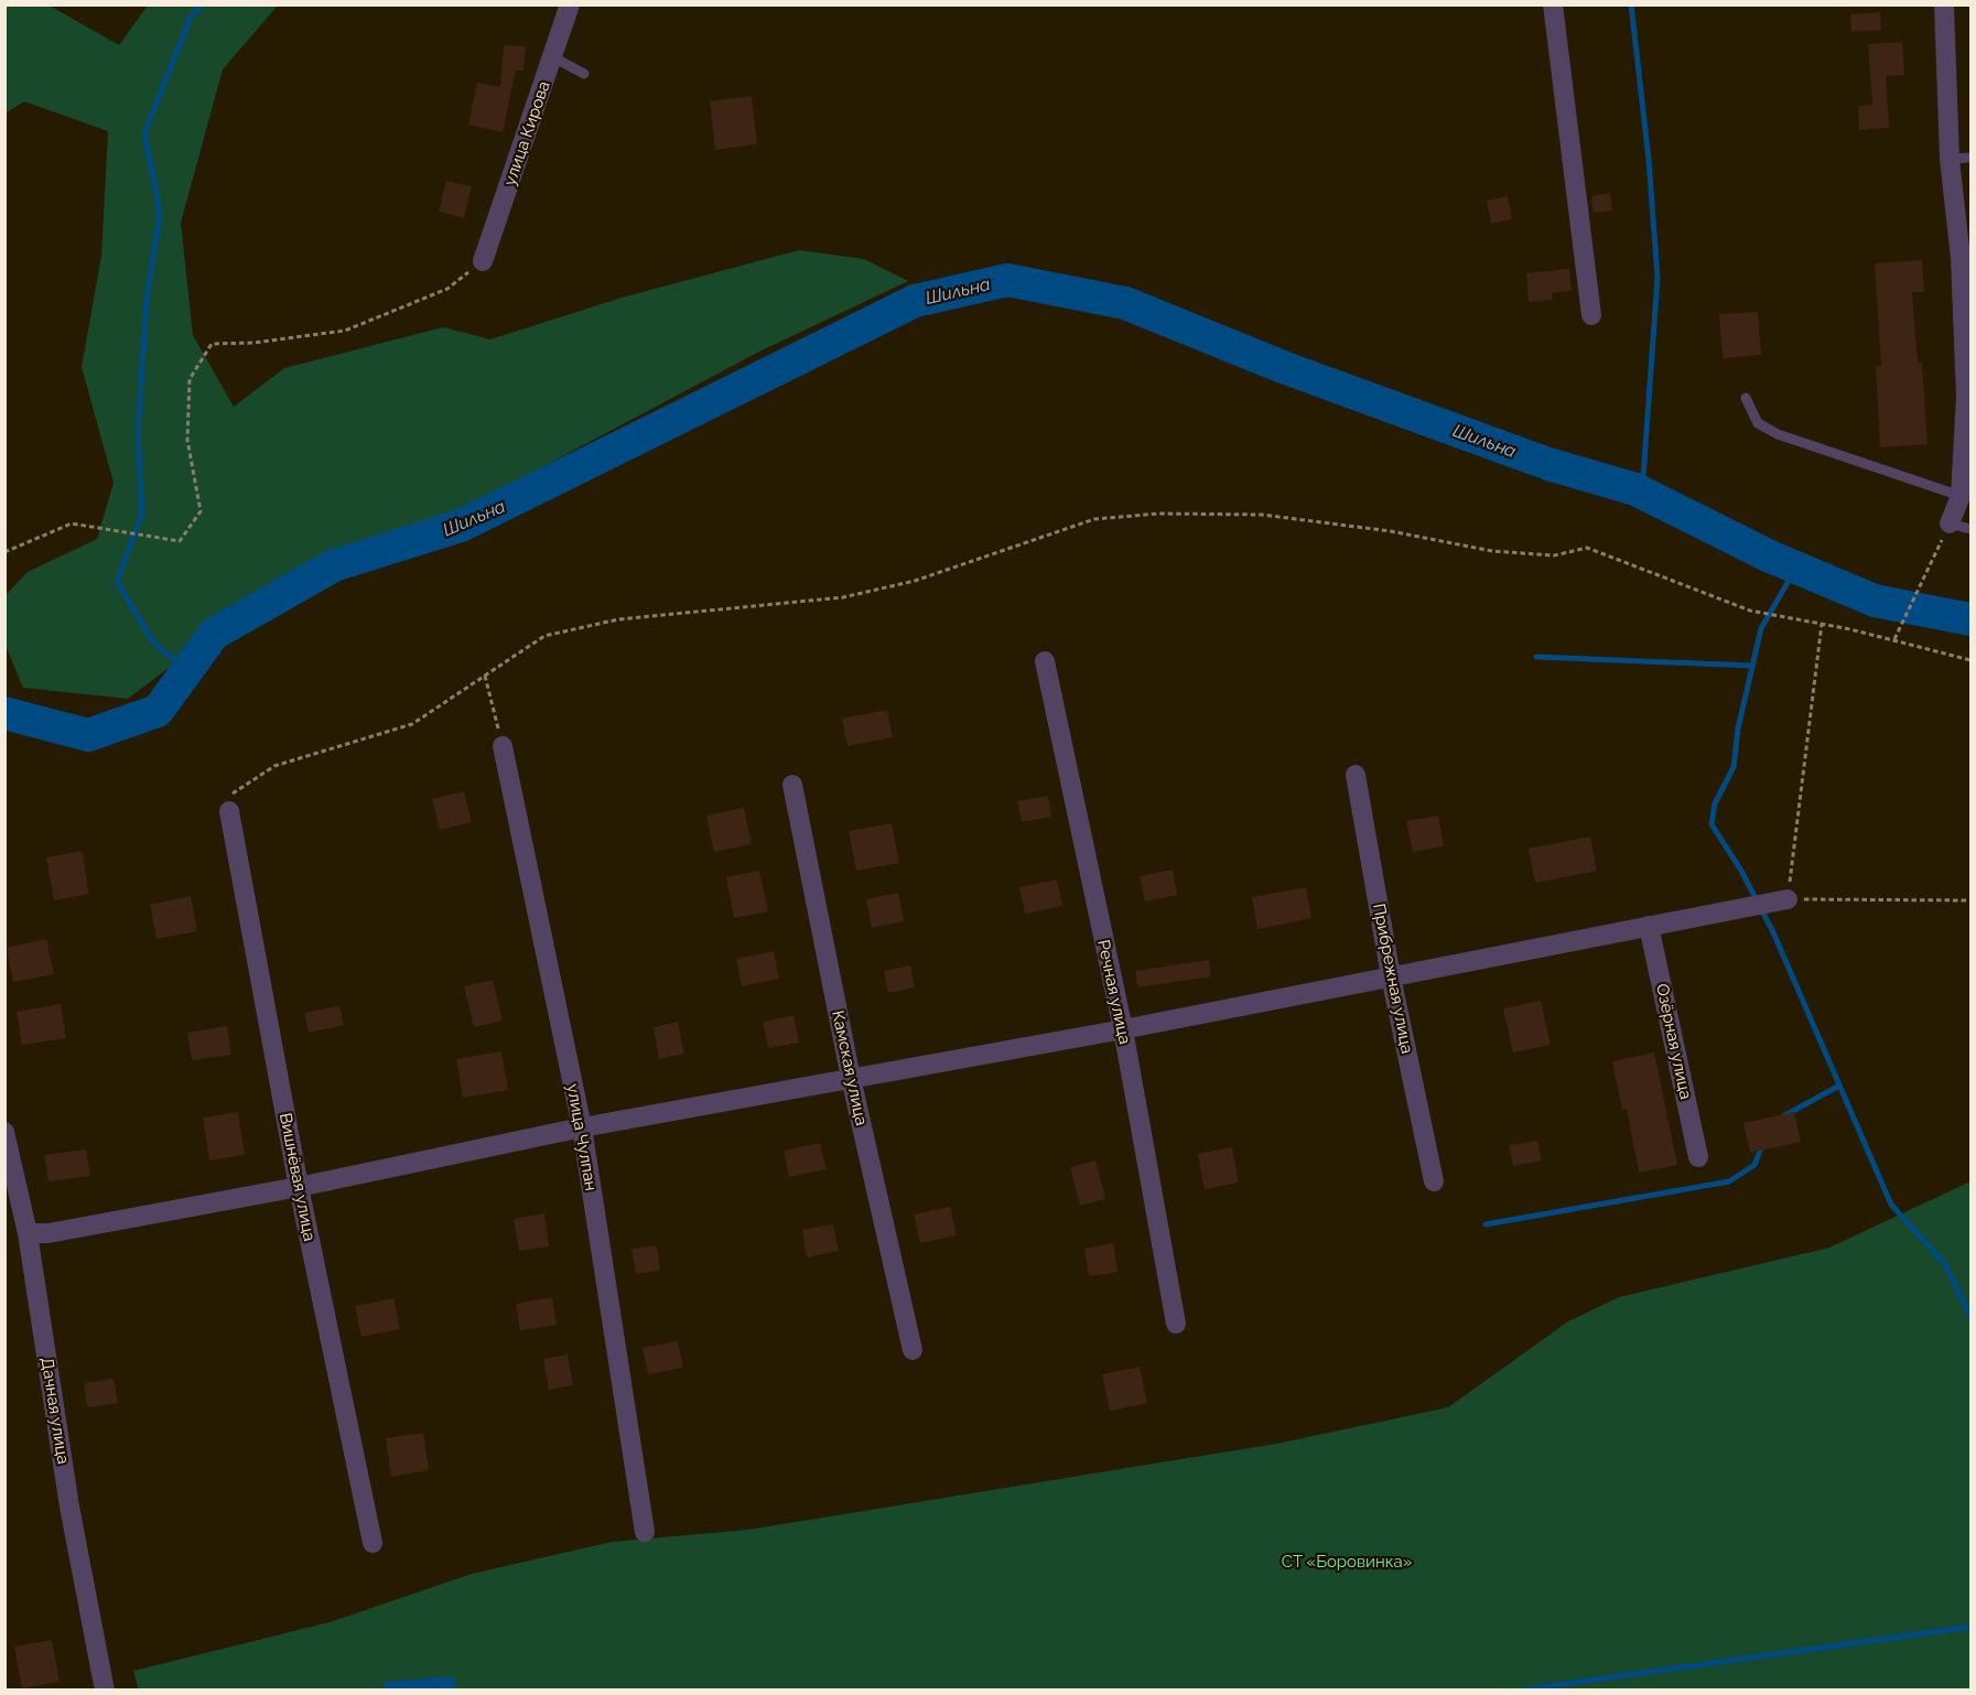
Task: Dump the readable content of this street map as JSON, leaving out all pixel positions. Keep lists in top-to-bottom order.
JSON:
{
  "streets": {
    "street": [
      "улица Кирова",
      "Прибрежная улица",
      "Речная улица",
      "Озёрная улица",
      "Камская улица",
      "улица Чулпан",
      "Вишнёвая улица",
      "Дачная улица"
    ]
  },
  "water": ["Шильна"],
  "parks": ["СТ «Боровинка»"]
}
